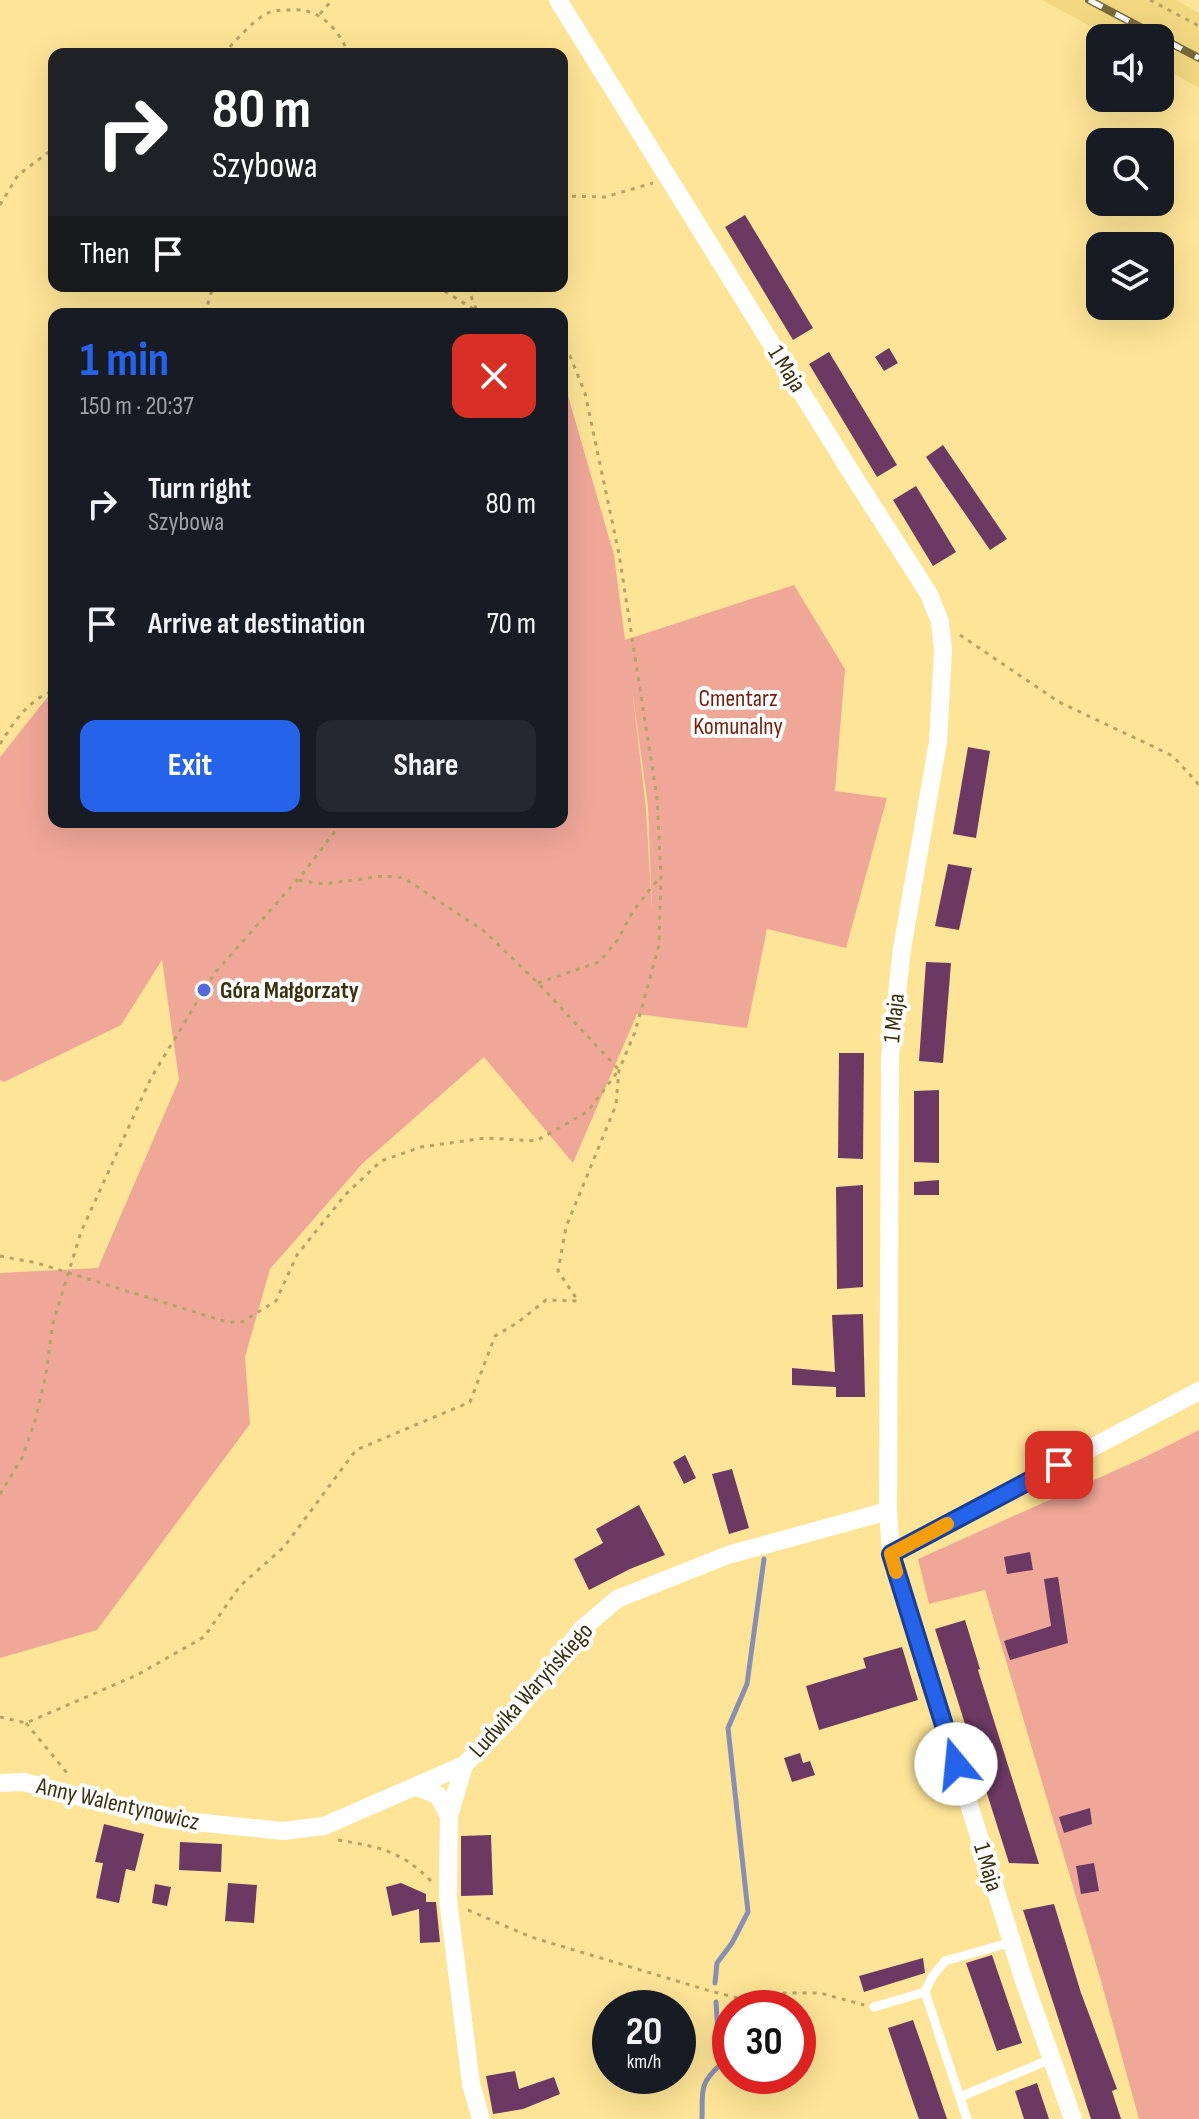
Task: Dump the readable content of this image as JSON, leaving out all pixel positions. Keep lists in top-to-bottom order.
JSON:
{
  "streets": {
    "street": ["1 Maja", "Ludwika Waryńskiego", "Anny Walentynowicz"]
  },
  "crossings": [
    ["1 Maja", "Ludwika Waryńskiego"],
    ["Ludwika Waryńskiego", "Anny Walentynowicz"]
  ],
  "parks": ["Cmentarz Komunalny"],
  "places": ["Góra Małgorzaty"],
  "page": {
    "turn": ["80 m", "Szybowa"],
    "then": "Then",
    "heading": ["1 min", "150 m · 20:37"],
    "list": [
      {
        "name": "Turn right",
        "note": "Szybowa",
        "value": "80 m"
      },
      {
        "name": "Arrive at destination",
        "value": "70 m"
      }
    ],
    "buttons": ["Exit", "Share"],
    "speed": "20 km/h",
    "limit": "30"
  }
}
